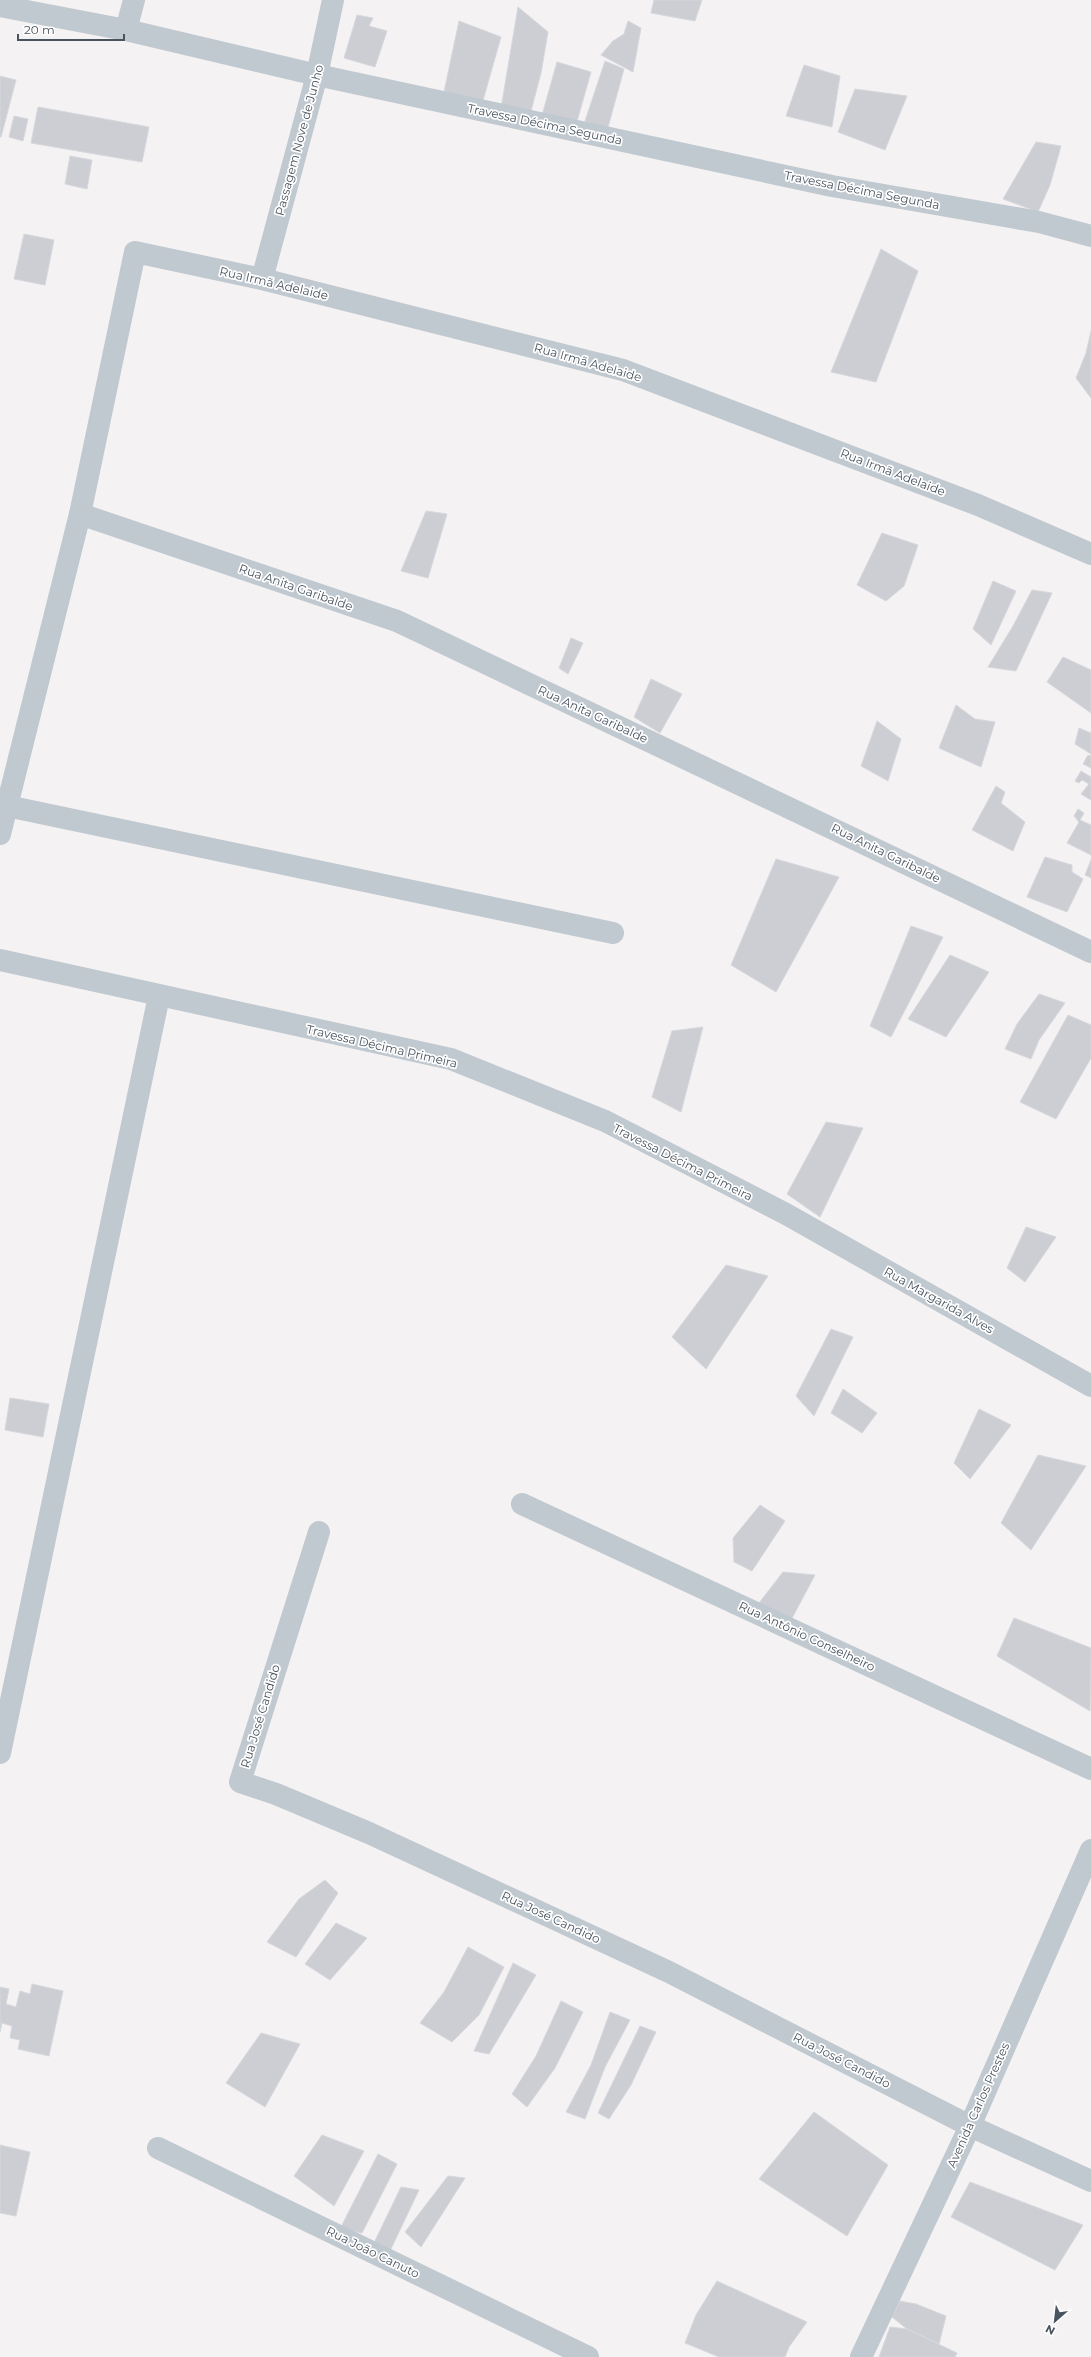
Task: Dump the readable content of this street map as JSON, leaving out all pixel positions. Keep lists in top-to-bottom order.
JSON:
{
  "streets": {
    "street": [
      "Travessa Décima Segunda",
      "Passagem Nove de Junho",
      "Rua Irmã Adelaide",
      "Rua Anita Garibalde",
      "Travessa Décima Primeira",
      "Rua Margarida Alves",
      "Rua Antônio Conselheiro",
      "Rua José Candido",
      "Avenida Carlos Prestes",
      "Rua João Canuto"
    ]
  },
  "crossings": [
    ["Travessa Décima Segunda", "Passagem Nove de Junho"],
    ["Passagem Nove de Junho", "Rua Irmã Adelaide"],
    ["Rua Irmã Adelaide", "Rua Anita Garibalde"],
    ["Travessa Décima Primeira", "Rua Margarida Alves"],
    ["Rua José Candido", "Avenida Carlos Prestes"]
  ],
  "scale_bar": "20 m",
  "north": "bottom left"
}
